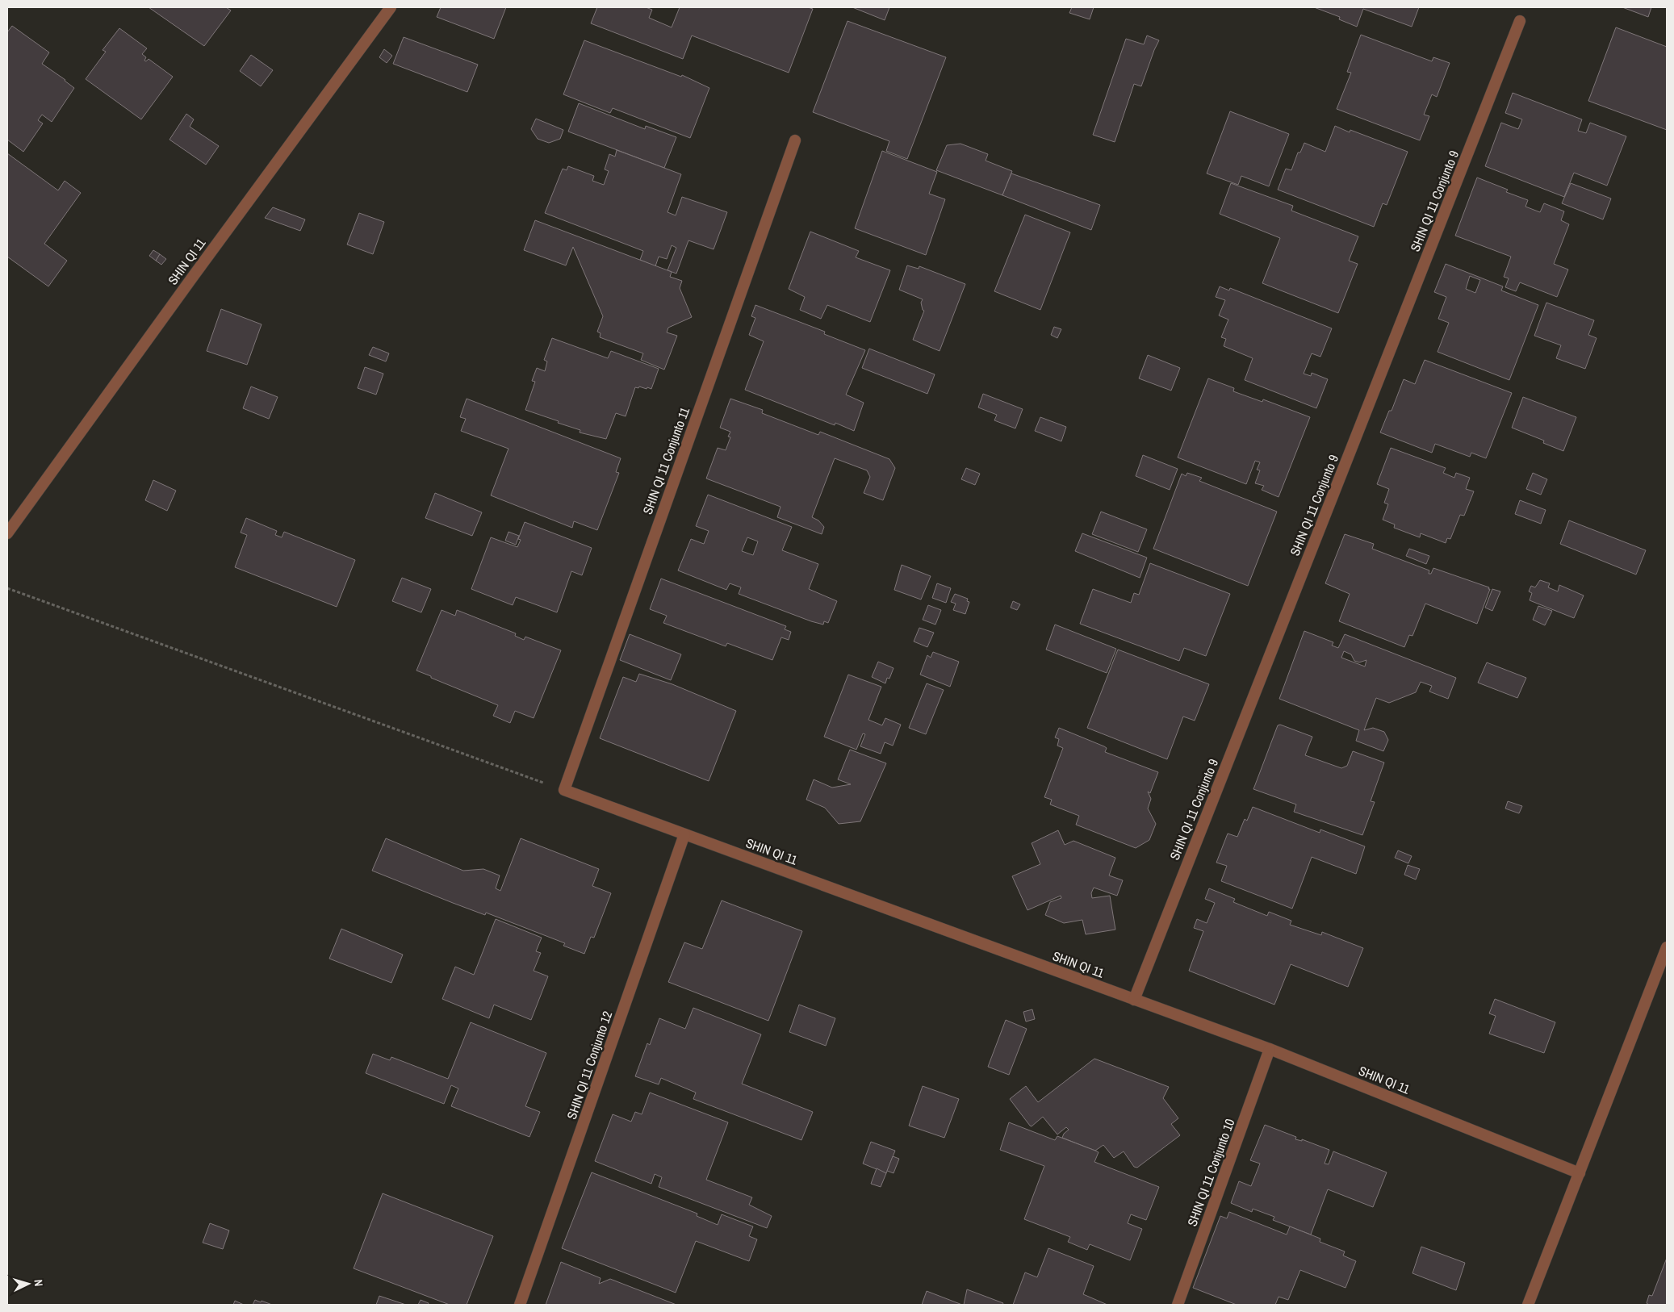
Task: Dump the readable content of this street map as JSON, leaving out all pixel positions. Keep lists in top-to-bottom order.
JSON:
{
  "streets": {
    "street": [
      "SHIN QI 11 Conjunto 9",
      "SHIN QI 11",
      "SHIN QI 11 Conjunto 11",
      "SHIN QI 11 Conjunto 12",
      "SHIN QI 11 Conjunto 10"
    ]
  },
  "crossings": [
    ["SHIN QI 11 Conjunto 9", "SHIN QI 11"],
    ["SHIN QI 11", "SHIN QI 11 Conjunto 11"],
    ["SHIN QI 11", "SHIN QI 11 Conjunto 12"],
    ["SHIN QI 11", "SHIN QI 11 Conjunto 10"]
  ],
  "north": "right"
}
